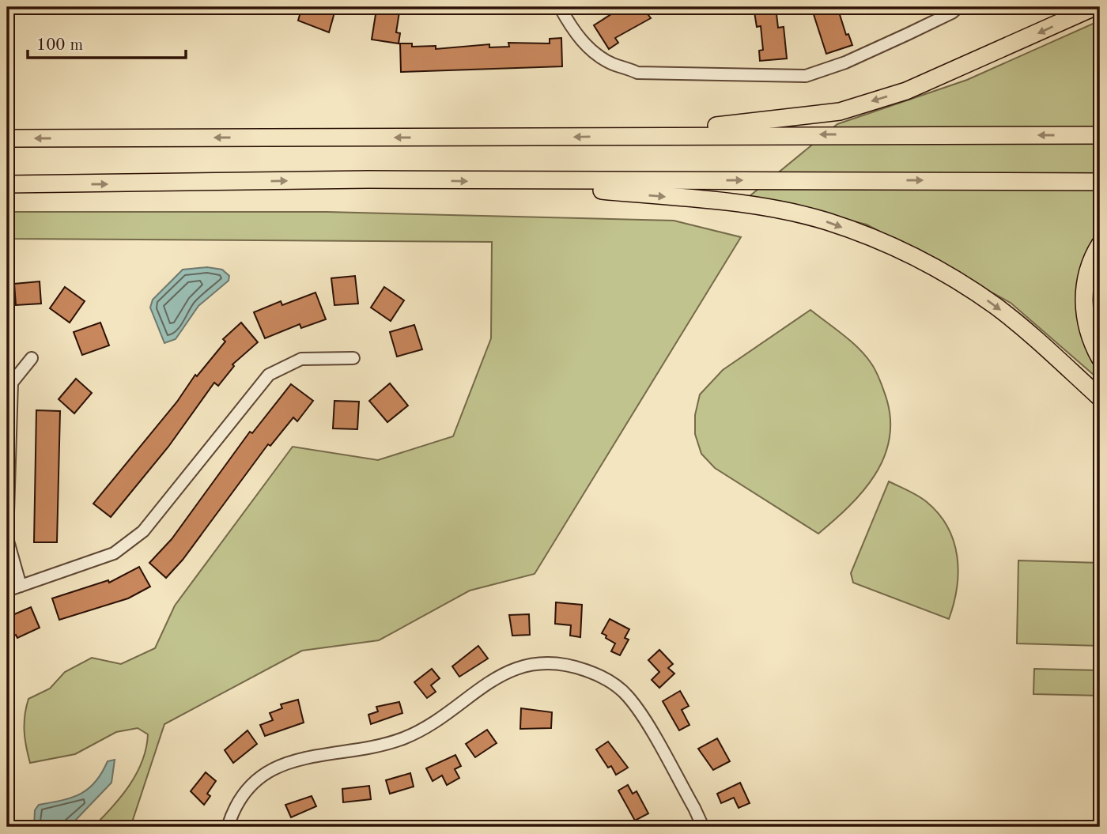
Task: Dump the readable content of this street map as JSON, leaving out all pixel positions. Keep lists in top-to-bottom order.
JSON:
{
  "scale_bar": "100 m"
}
